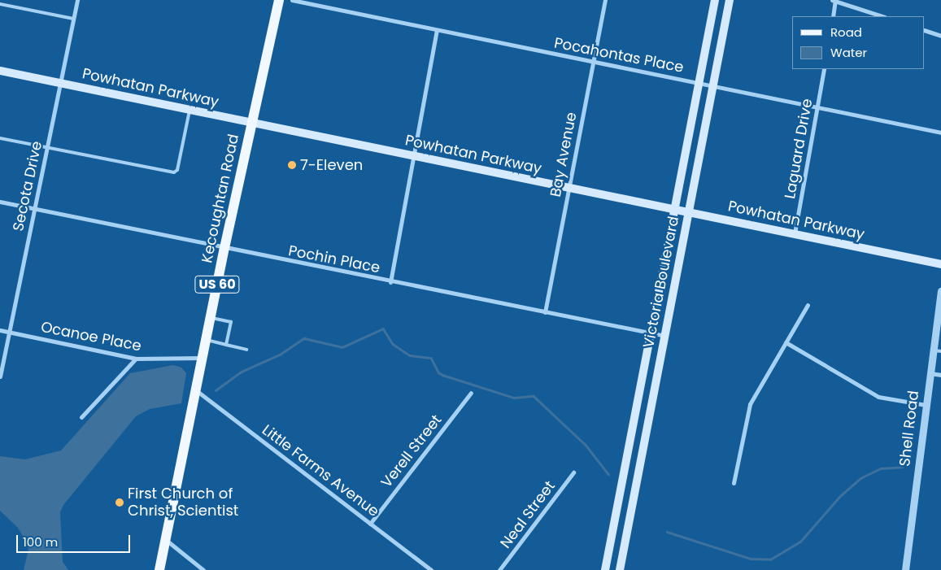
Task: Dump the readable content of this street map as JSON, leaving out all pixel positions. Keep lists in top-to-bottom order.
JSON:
{
  "streets": {
    "main road": [
      "Powhatan Parkway",
      "Kecoughtan Road",
      "Victoria Boulevard",
      "US 60"
    ],
    "street": [
      "Pocahontas Place",
      "Laguard Drive",
      "Bay Avenue",
      "Secota Drive",
      "Pochin Place",
      "Ocanoe Place",
      "Shell Road",
      "Verell Street",
      "Little Farms Avenue",
      "Neal Street"
    ]
  },
  "crossings": [
    ["Pocahontas Place", "Laguard Drive"],
    ["Pocahontas Place", "Bay Avenue"],
    ["Pocahontas Place", "Victoria Boulevard"],
    ["Powhatan Parkway", "Laguard Drive"],
    ["Powhatan Parkway", "Bay Avenue"],
    ["Powhatan Parkway", "Secota Drive"],
    ["Powhatan Parkway", "Kecoughtan Road"],
    ["Powhatan Parkway", "Victoria Boulevard"],
    ["Bay Avenue", "Pochin Place"],
    ["Secota Drive", "Pochin Place"],
    ["Secota Drive", "Ocanoe Place"],
    ["Kecoughtan Road", "Pochin Place"],
    ["Kecoughtan Road", "Ocanoe Place"],
    ["Kecoughtan Road", "Little Farms Avenue"],
    ["Pochin Place", "Victoria Boulevard"],
    ["Verell Street", "Little Farms Avenue"]
  ],
  "places": ["7-Eleven", "First Church of Christ, Scientist"],
  "legend": ["Road", "Water"],
  "scale_bar": "100 m"
}
